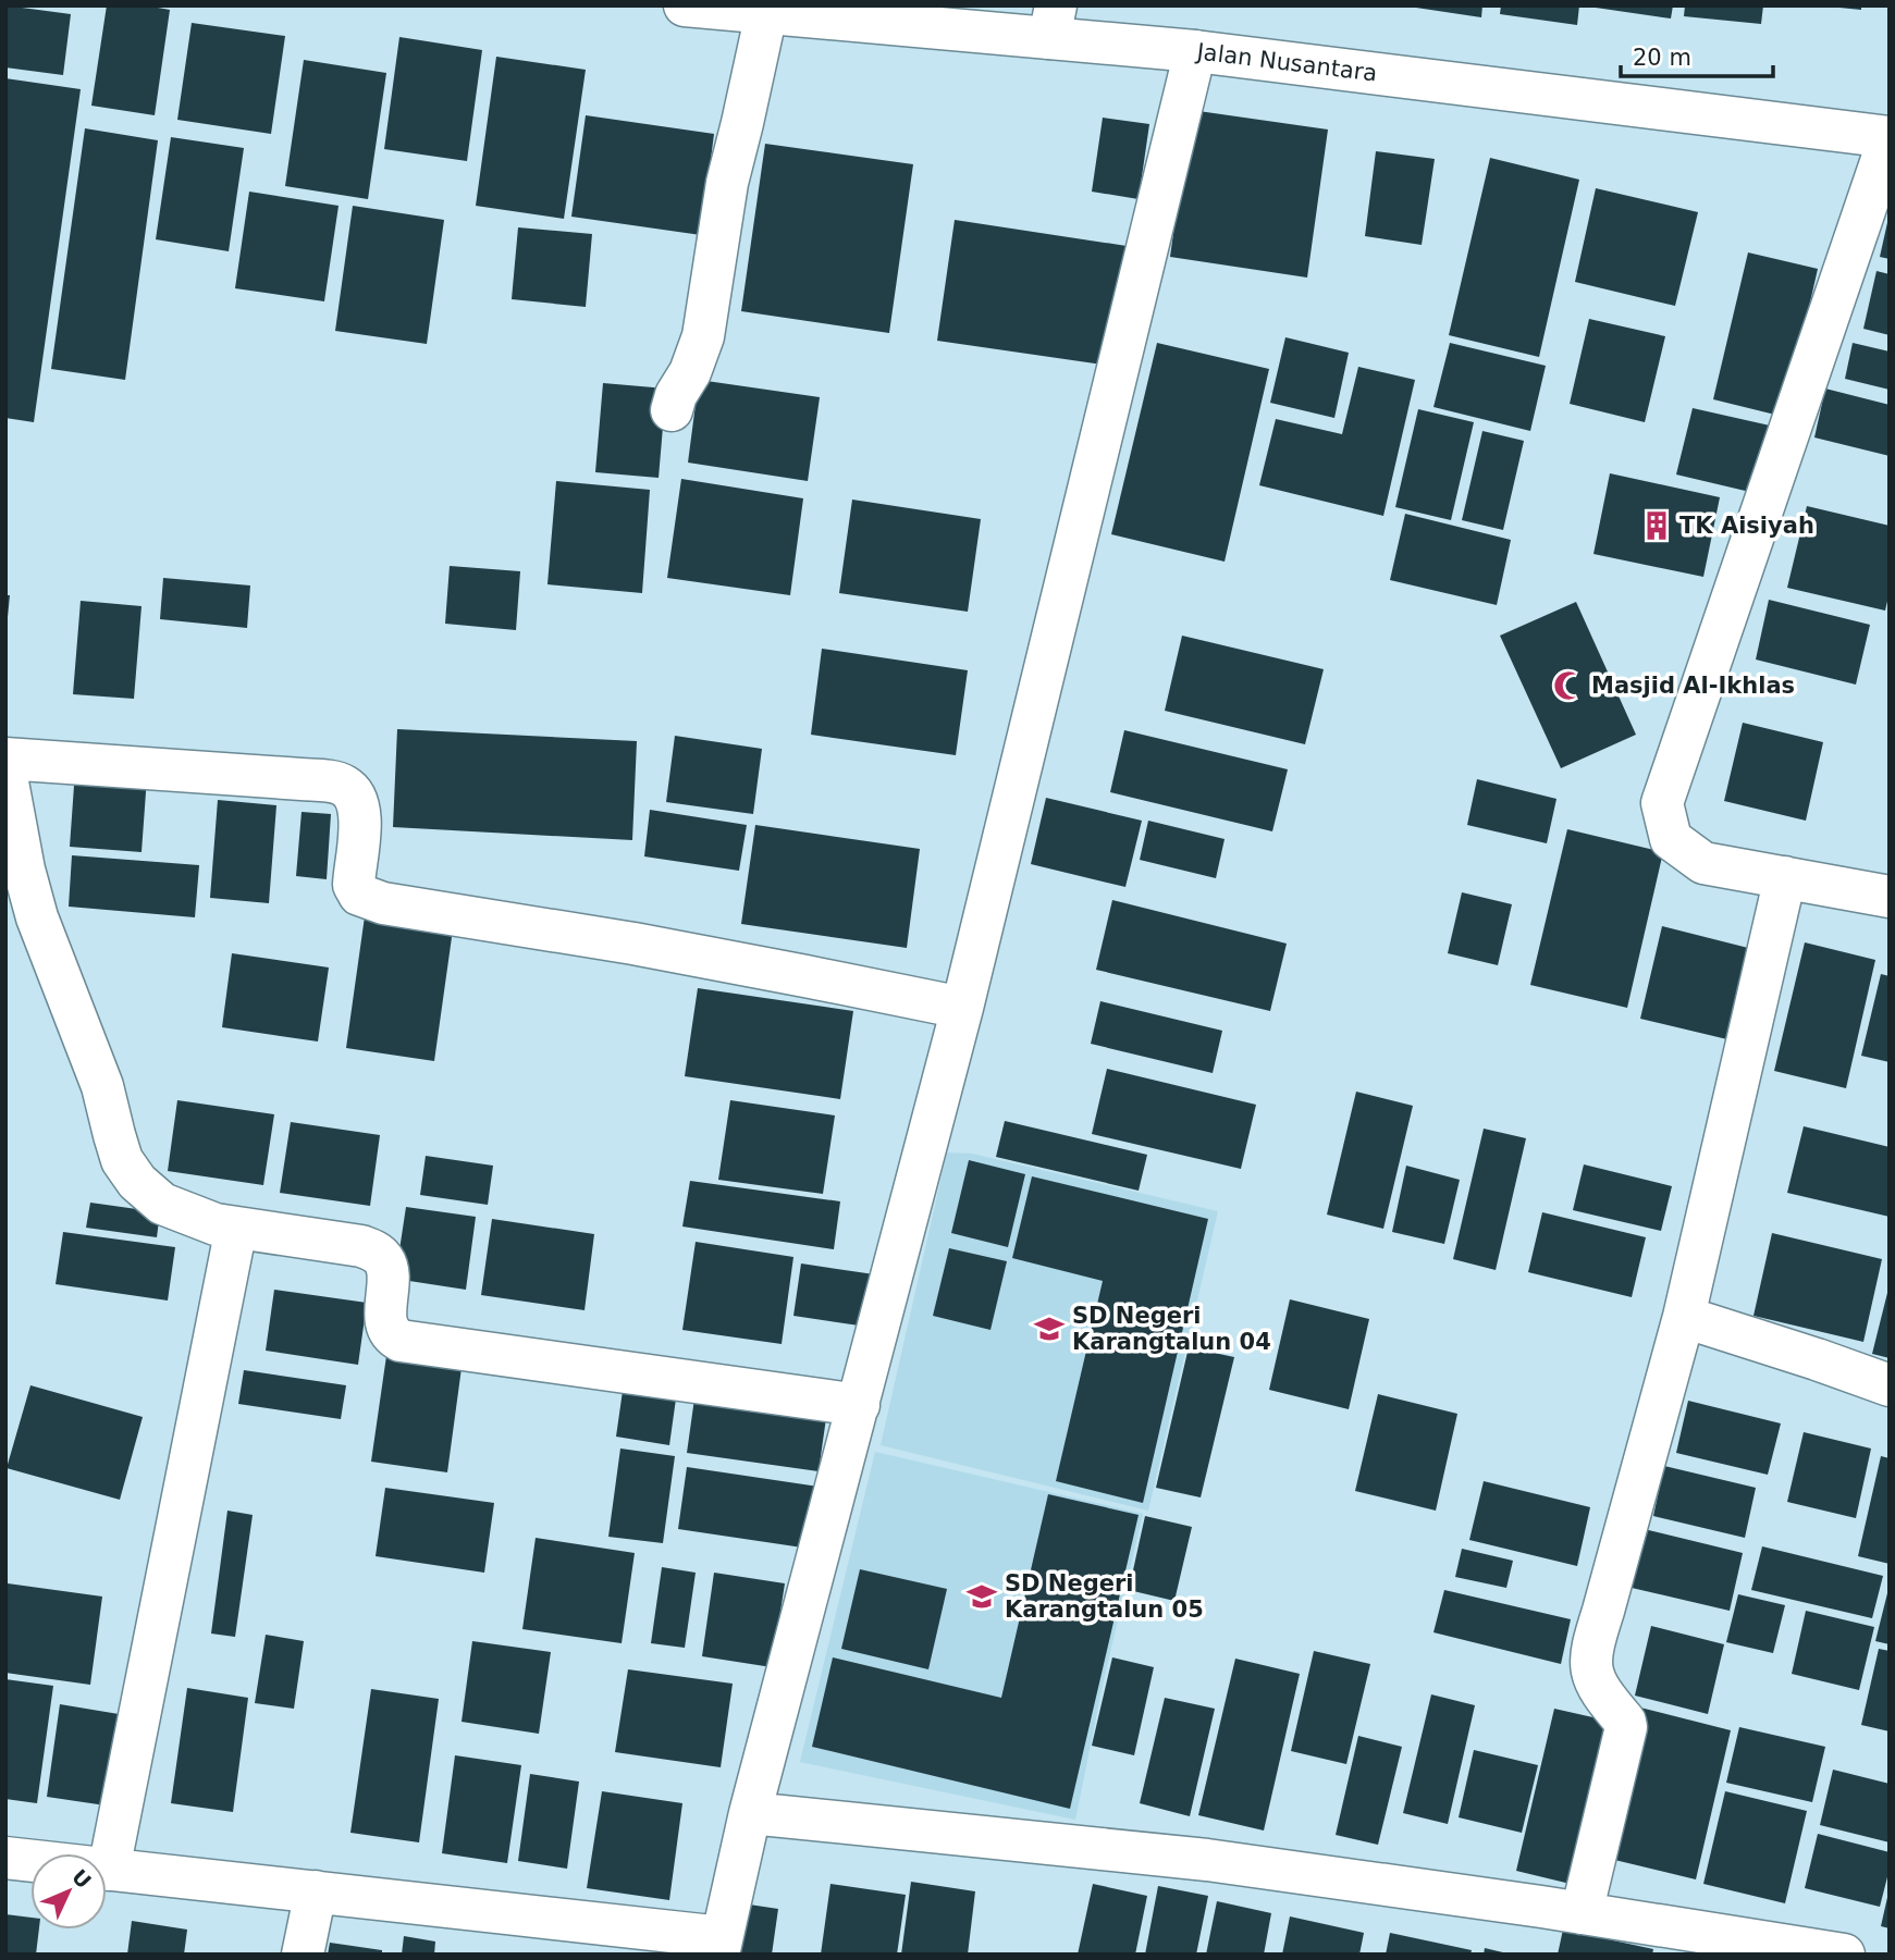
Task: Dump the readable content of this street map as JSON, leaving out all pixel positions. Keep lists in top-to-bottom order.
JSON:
{
  "streets": {
    "main road": ["Jalan Nusantara"]
  },
  "places": {
    "building": ["TK Aisiyah"],
    "mosque": ["Masjid Al-Ikhlas"],
    "school or university": ["SD Negeri Karangtalun 04", "SD Negeri Karangtalun 05"]
  },
  "scale_bar": "20 m",
  "north": "top right"
}
